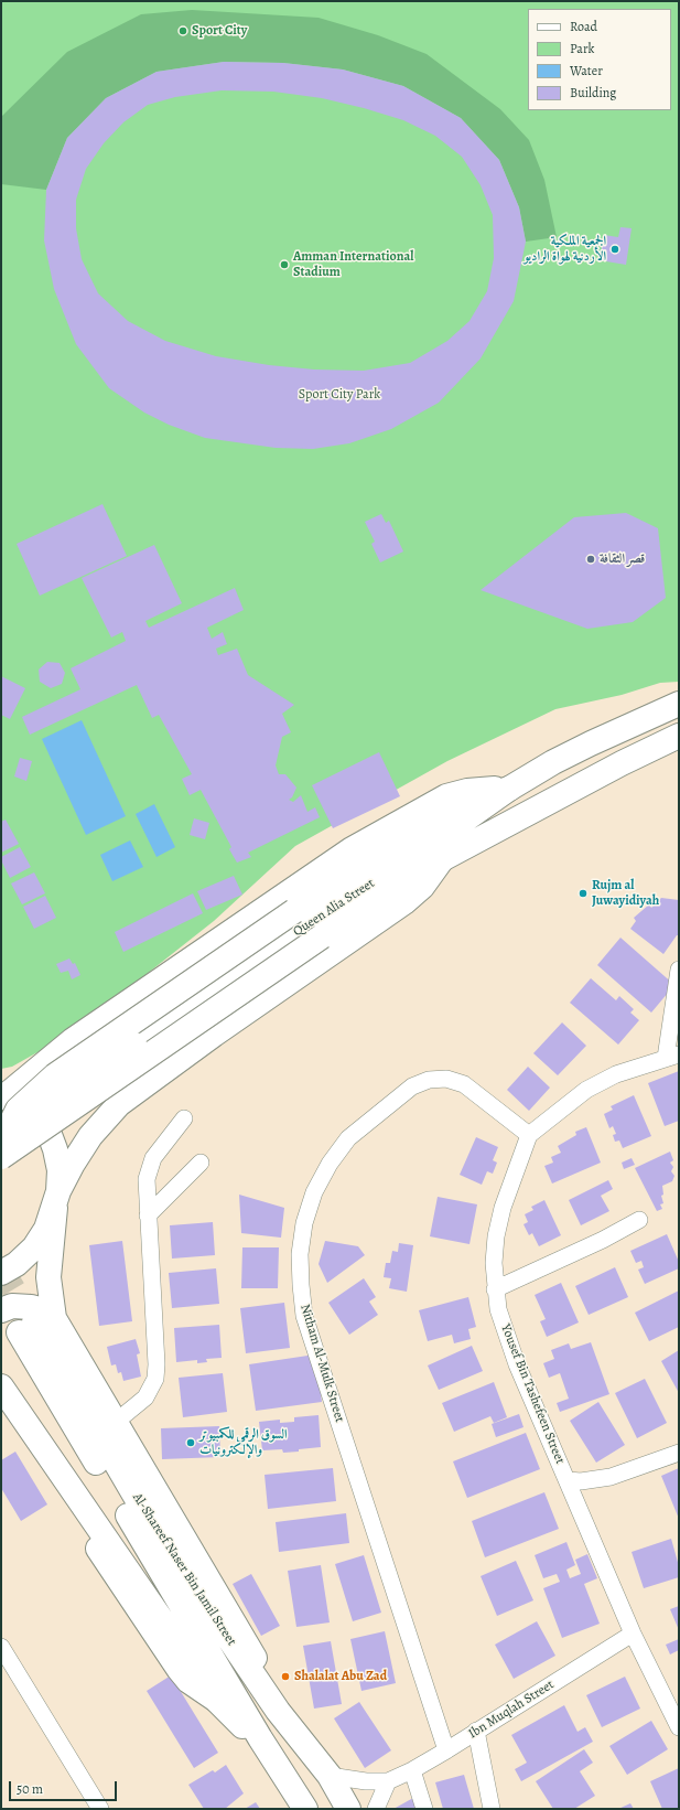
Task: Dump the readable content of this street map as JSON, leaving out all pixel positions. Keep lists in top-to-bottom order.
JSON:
{
  "streets": {
    "main road": ["Queen Alia Street", "Al-Shareef Naser Bin Jamil Street"],
    "street": ["Nitham Al-Mulk Street", "Yousef Bin Tashefeen Street", "Ibn Muqlah Street"]
  },
  "crossings": [
    ["Nitham Al-Mulk Street", "Yousef Bin Tashefeen Street"],
    ["Nitham Al-Mulk Street", "Ibn Muqlah Street"],
    ["Yousef Bin Tashefeen Street", "Ibn Muqlah Street"],
    ["Al-Shareef Naser Bin Jamil Street", "Ibn Muqlah Street"]
  ],
  "parks": ["Sport City Park"],
  "places": [
    "Sport City",
    "الجمعية الملكية الأردنية لهواة الراديو",
    "Amman International Stadium",
    "قصر الثقافة",
    "Rujm al Juwayidiyah",
    "السوق الرقمي للكمبيوتر والإلكترونيات",
    "Shalalat Abu Zad"
  ],
  "legend": [
    "Road",
    "Park",
    "Water",
    "Building"
  ],
  "scale_bar": "50 m"
}
